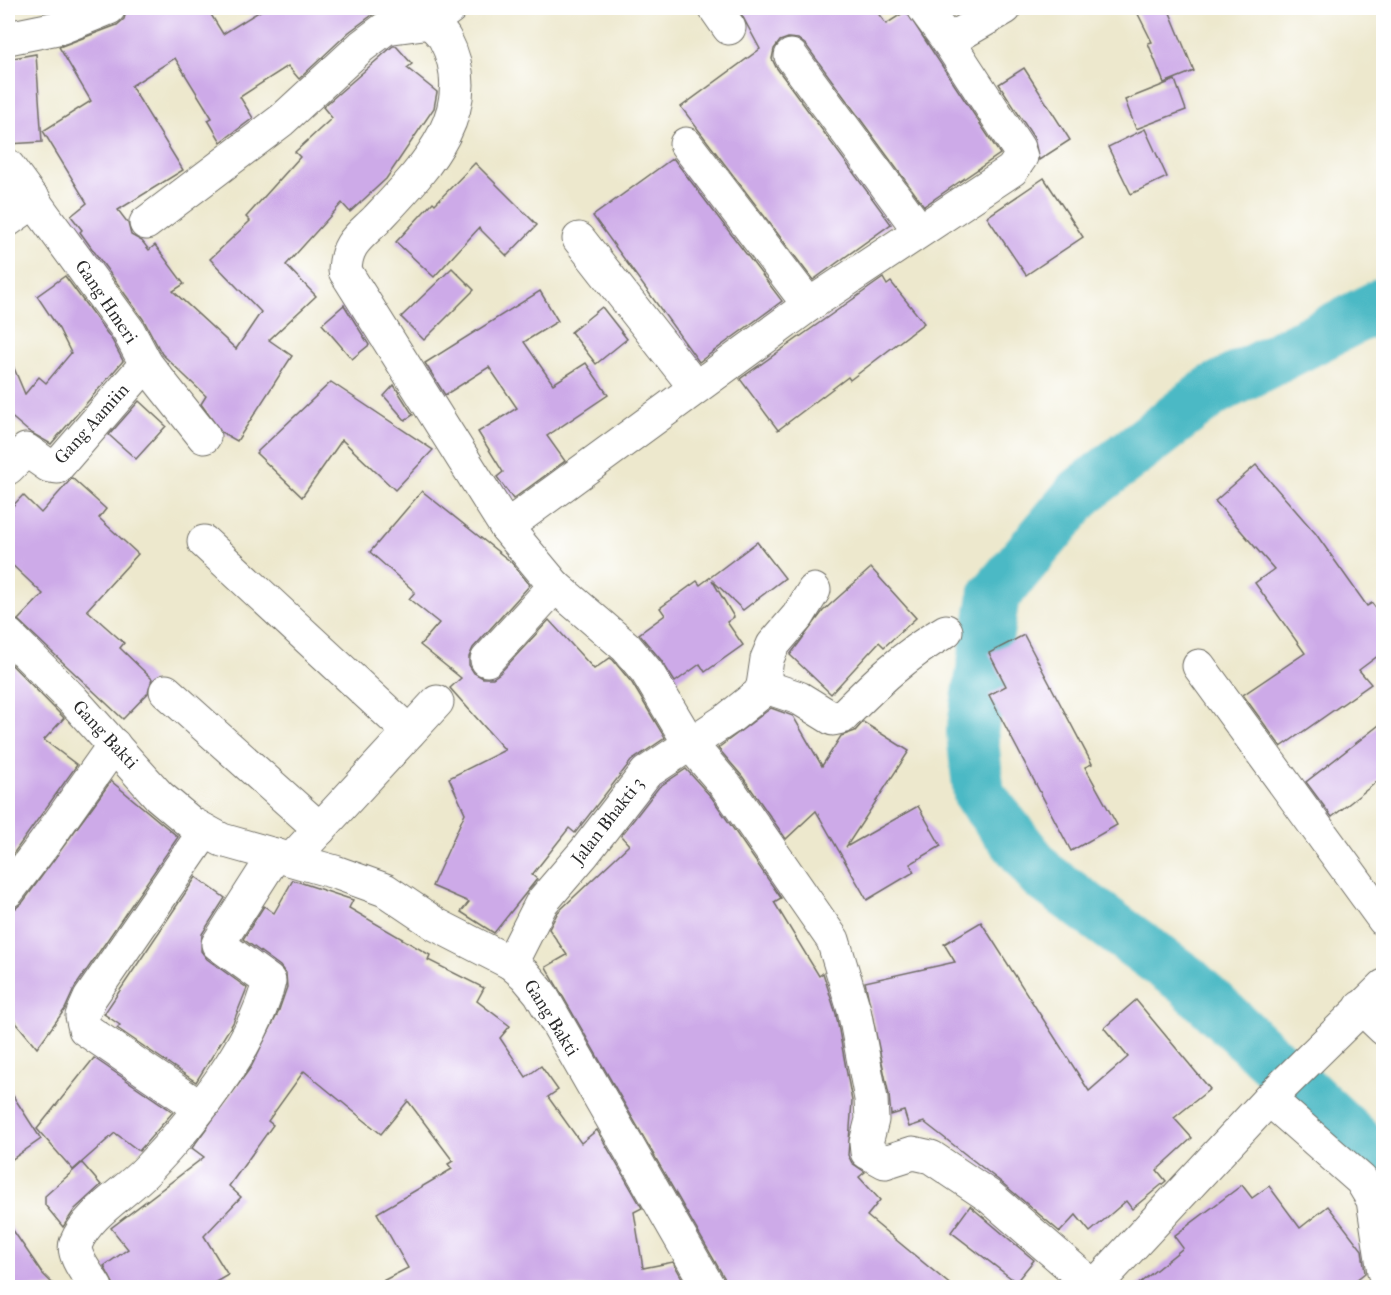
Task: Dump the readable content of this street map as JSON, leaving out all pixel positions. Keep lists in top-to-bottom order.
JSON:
{
  "streets": {
    "street": [
      "Gang Hmeri",
      "Gang Aamiin",
      "Gang Bakti",
      "Jalan Bhakti 3"
    ]
  },
  "crossings": [
    ["Gang Hmeri", "Gang Aamiin"],
    ["Gang Bakti", "Jalan Bhakti 3"]
  ]
}
